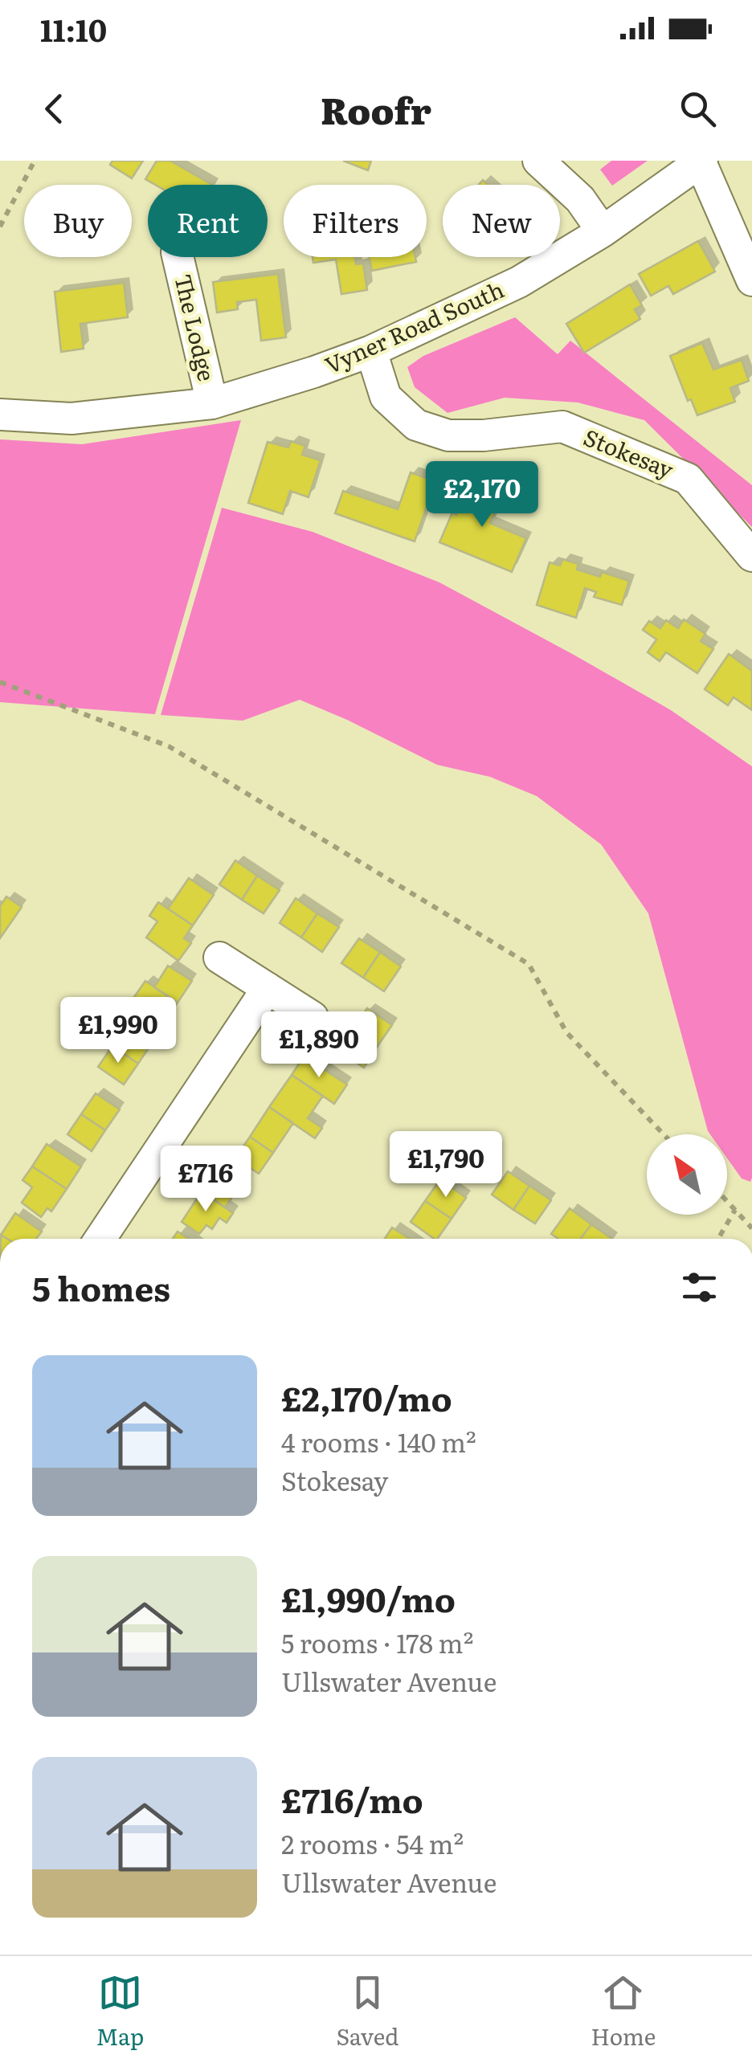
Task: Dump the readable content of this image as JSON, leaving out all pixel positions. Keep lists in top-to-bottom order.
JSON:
{
  "streets": {
    "street": ["The Lodge", "Vyner Road South", "Stokesay"]
  },
  "crossings": [
    ["The Lodge", "Vyner Road South"],
    ["Vyner Road South", "Stokesay"]
  ],
  "north": "top left",
  "page": {
    "status": "11:10",
    "header": "Roofr",
    "chip": [
      "Buy",
      "Rent",
      "Filters",
      "New"
    ],
    "price": [
      "£2,170",
      "£1,990",
      "£1,890",
      "£1,790",
      "£716"
    ],
    "heading": "5 homes",
    "list": [
      {
        "name": "£2,170/mo",
        "note": "4 rooms · 140 m² · Stokesay"
      },
      {
        "name": "£1,990/mo",
        "note": "5 rooms · 178 m² · Ullswater Avenue"
      },
      {
        "name": "£716/mo",
        "note": "2 rooms · 54 m² · Ullswater Avenue"
      }
    ],
    "tabs": ["Map", "Saved", "Home"]
  }
}
